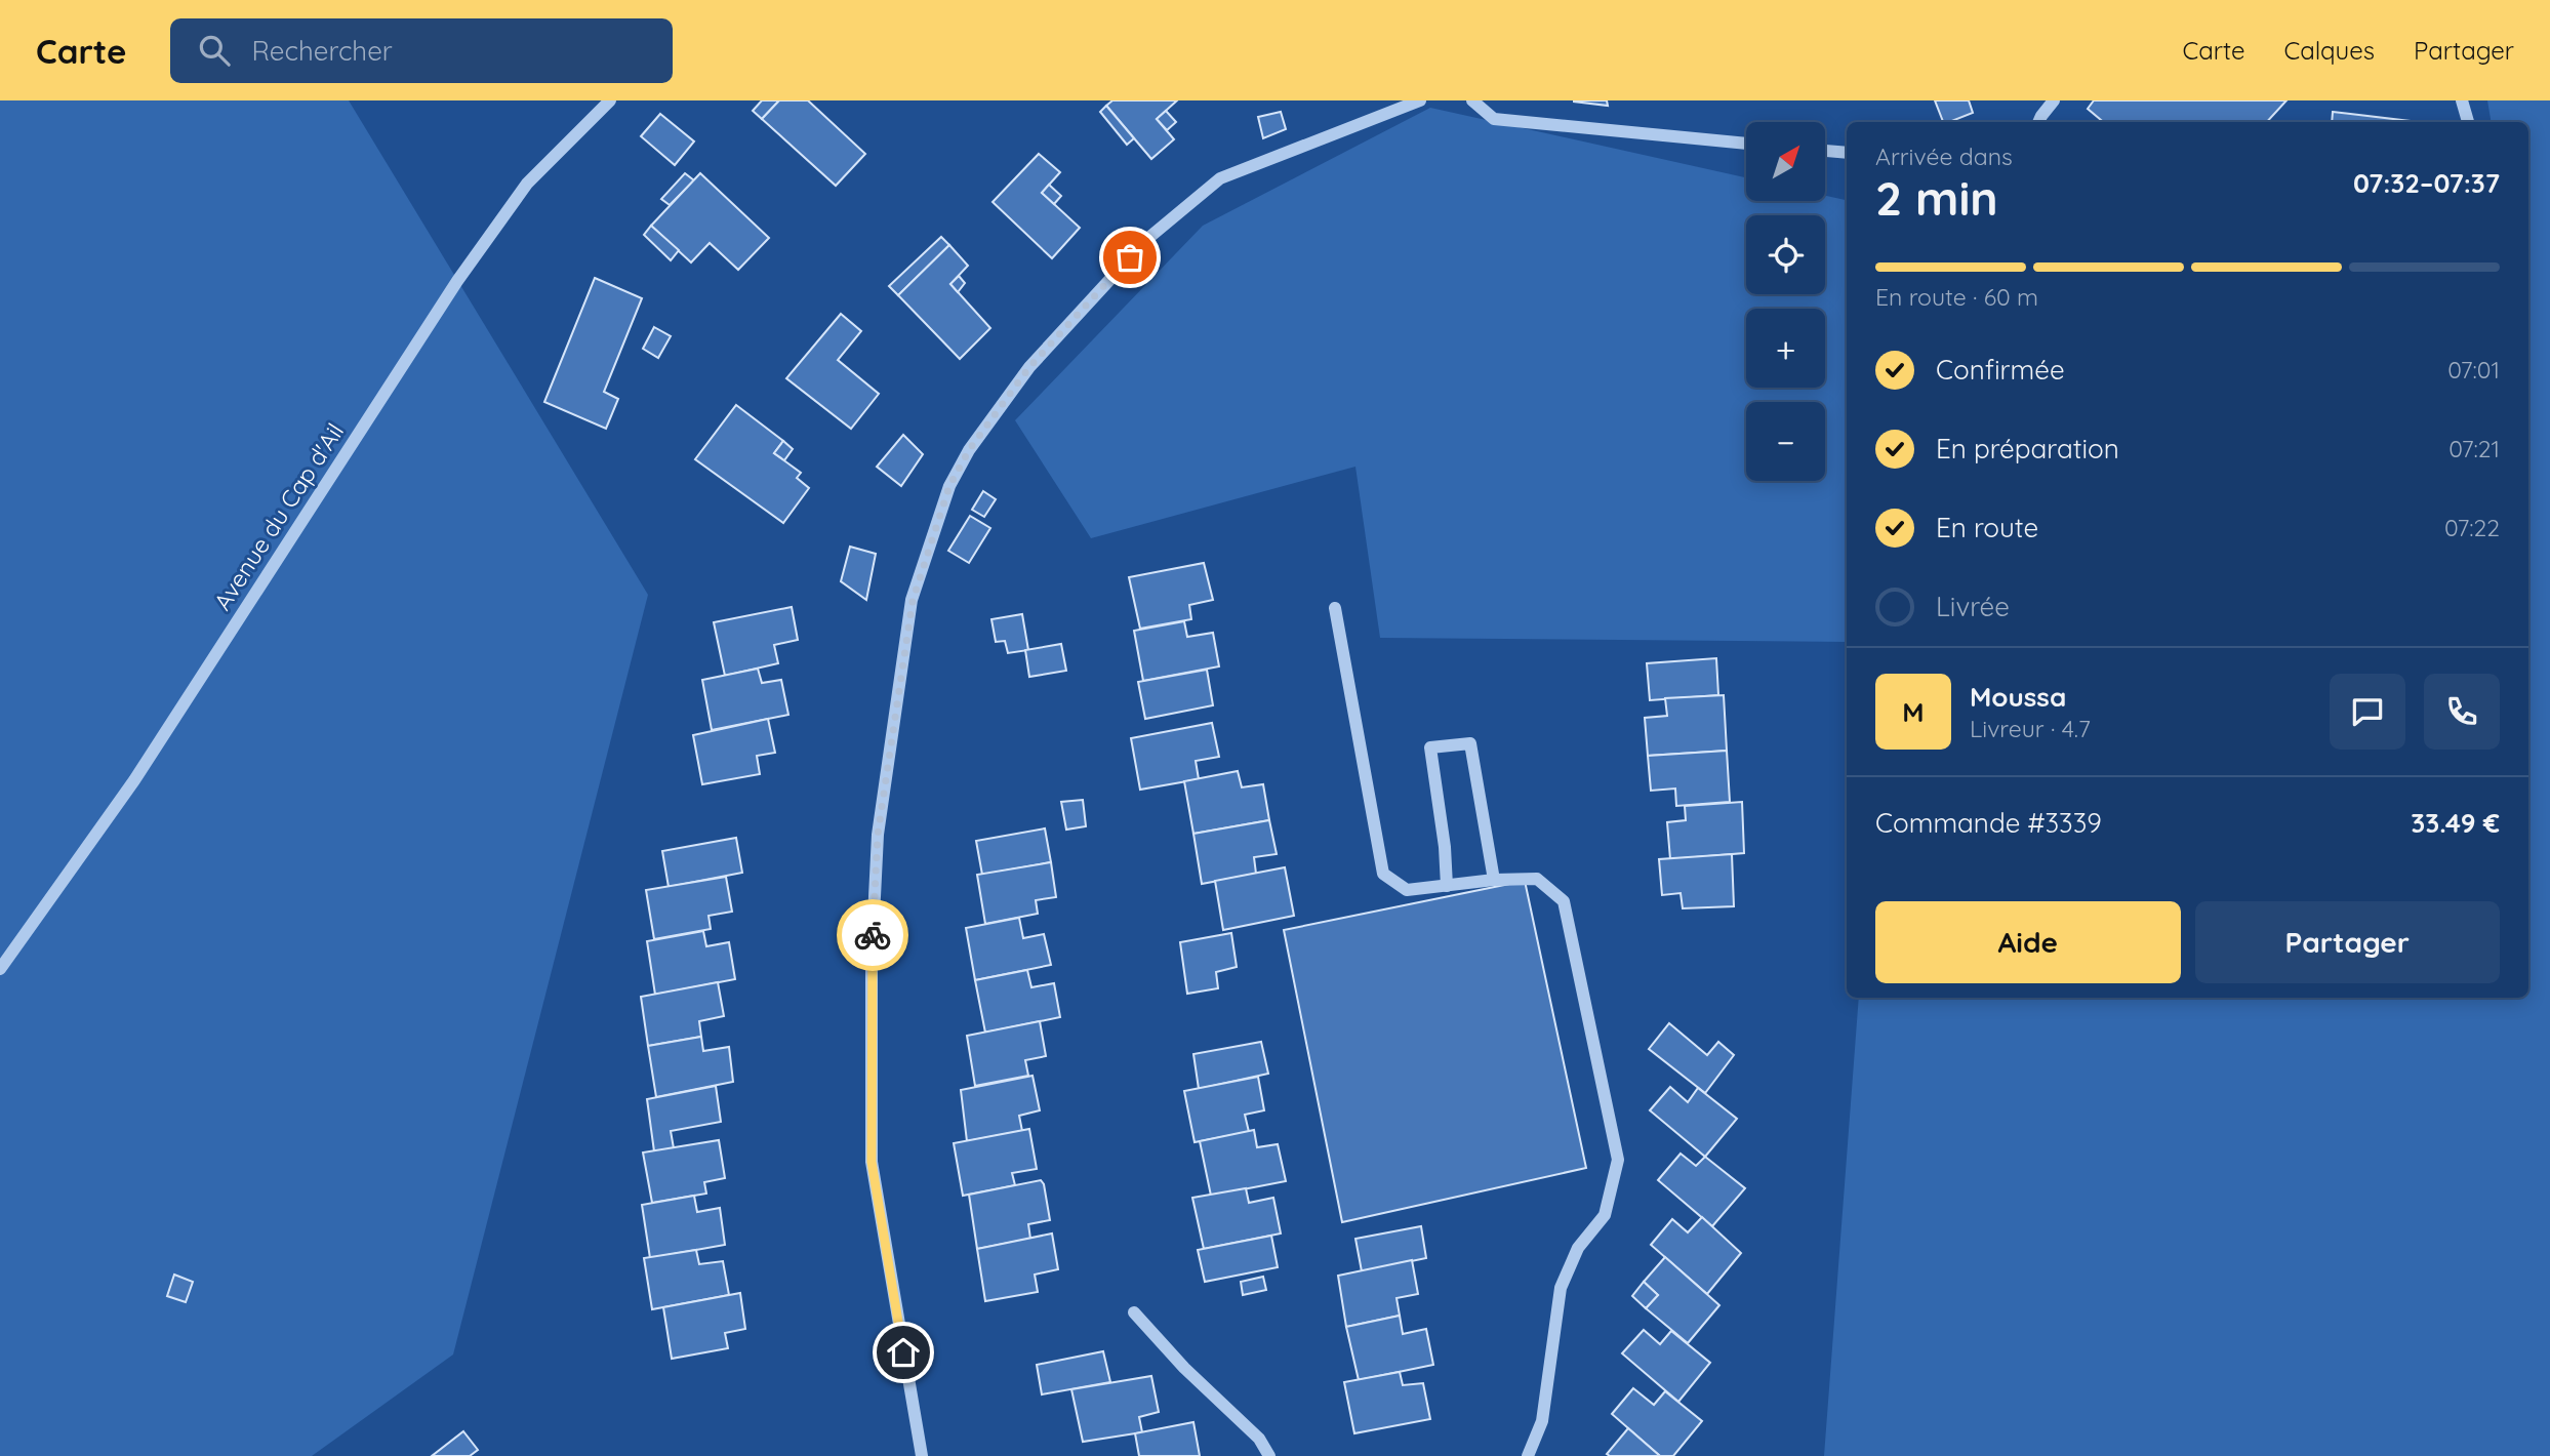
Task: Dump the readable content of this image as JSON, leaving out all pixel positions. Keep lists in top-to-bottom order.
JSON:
{
  "streets": {
    "street": ["Avenue du Cap d'Ail"]
  },
  "north": "top right",
  "page": {
    "header": "Carte",
    "search": "Rechercher",
    "nav": ["Carte", "Calques", "Partager"],
    "map_buttons": ["+", "−"],
    "heading": ["2 min", "Arrivée dans", "07:32–07:37"],
    "panel": [
      "Moussa",
      "Livreur · 4.7",
      "Commande #3339",
      "33.49 €"
    ],
    "bar": "En route · 60 m",
    "list": [
      ["Confirmée", "07:01"],
      ["En préparation", "07:21"],
      ["En route", "07:22"],
      "Livrée"
    ],
    "round": "M",
    "buttons": ["Aide", "Partager"]
  }
}
